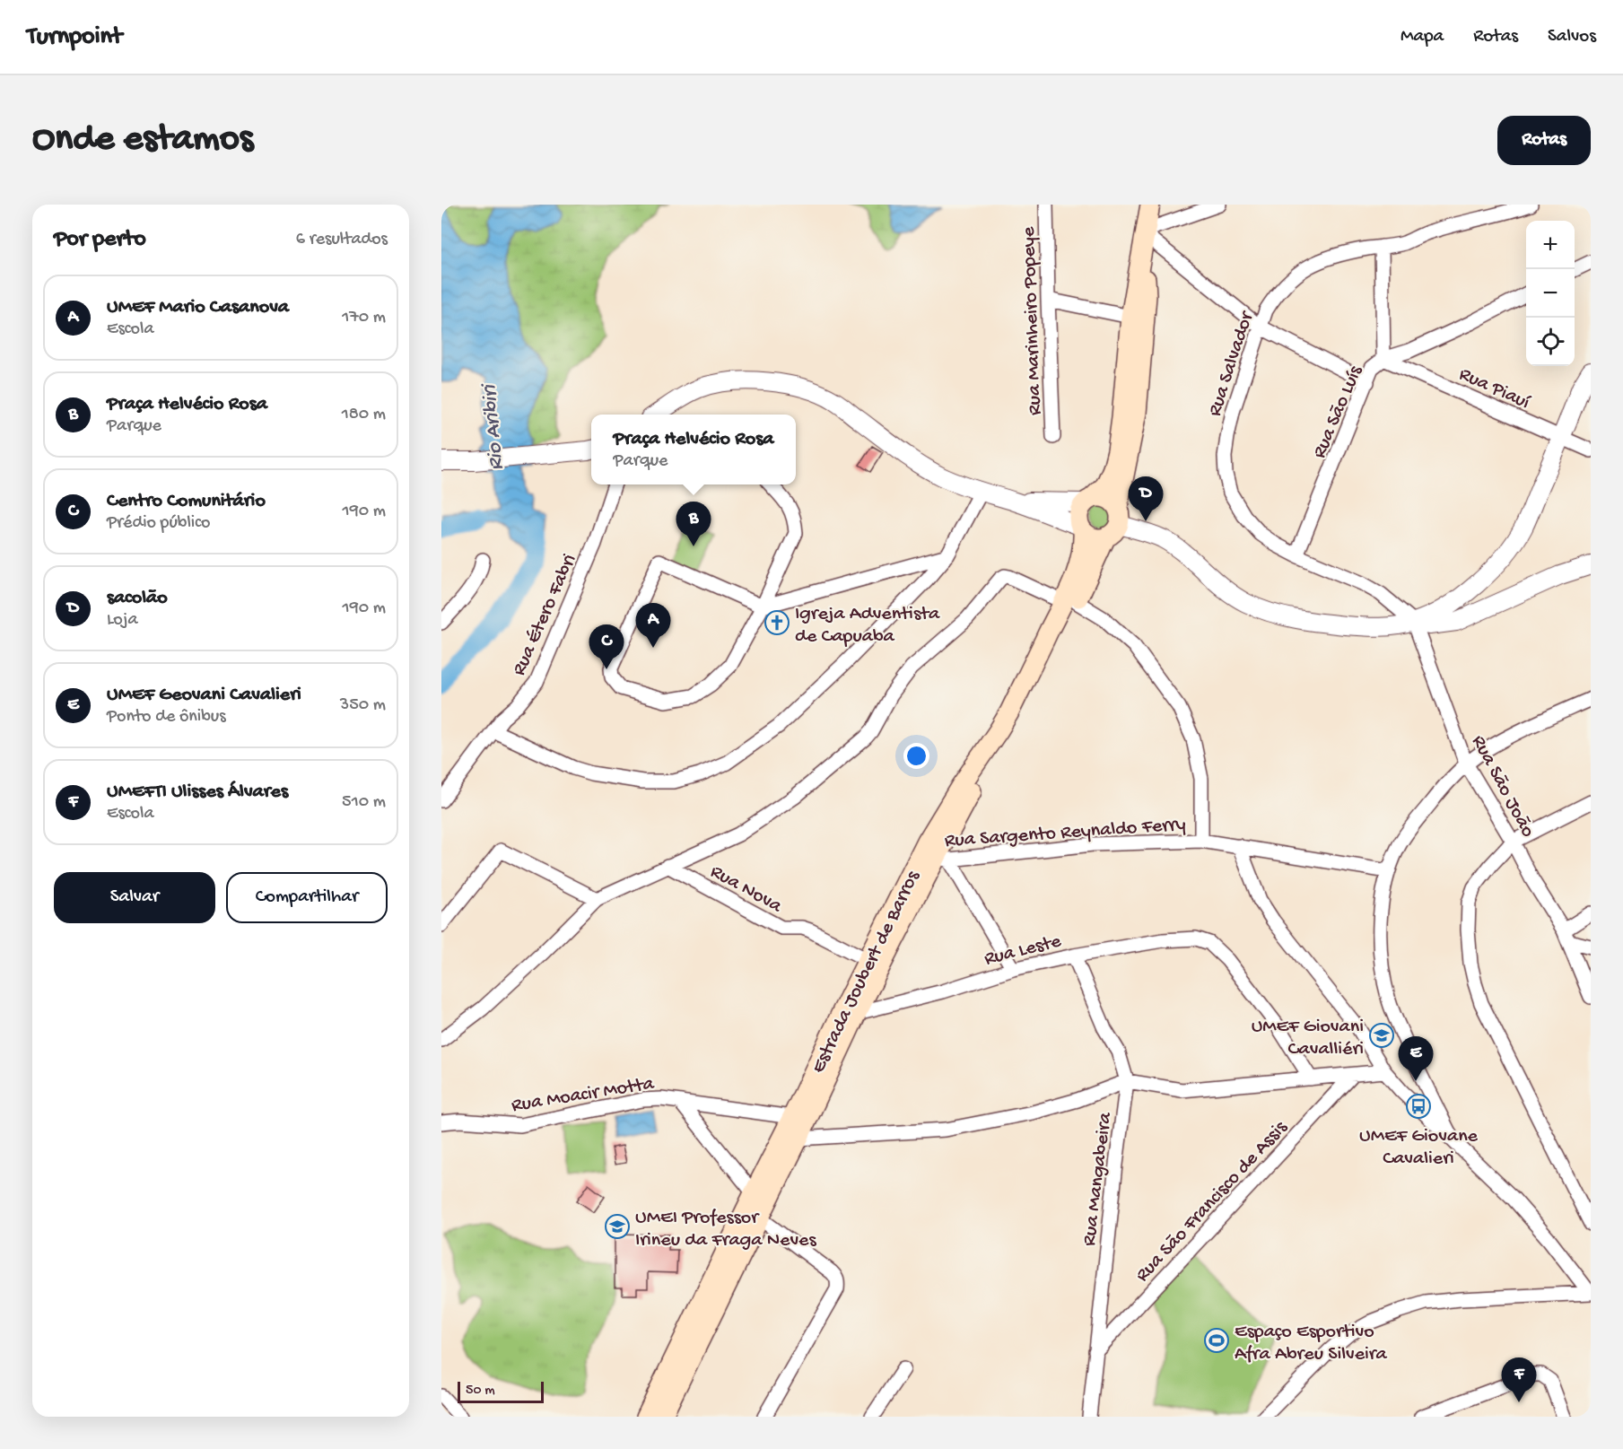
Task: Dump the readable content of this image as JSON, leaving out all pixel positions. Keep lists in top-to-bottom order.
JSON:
{
  "streets": {
    "main road": ["Estrada Joubert de Barros"],
    "street": [
      "Rua Marinheiro Popeye",
      "Rua Salvador",
      "Rua Piauí",
      "Rua São Luís",
      "Rua Étero Fabri",
      "Rua São João",
      "Rua Sargento Reynaldo Ferry",
      "Rua Nova",
      "Rua Leste",
      "Rua Moacir Motta",
      "Rua Mangabeira",
      "Rua São Francisco de Assis"
    ]
  },
  "crossings": [
    ["Rua Salvador", "Rua São Luís"],
    ["Rua Salvador", "Rua São João"],
    ["Rua Piauí", "Rua São Luís"],
    ["Rua Sargento Reynaldo Ferry", "Estrada Joubert de Barros"],
    ["Rua Nova", "Estrada Joubert de Barros"],
    ["Rua Leste", "Estrada Joubert de Barros"],
    ["Rua Leste", "Rua Mangabeira"],
    ["Estrada Joubert de Barros", "Rua Moacir Motta"],
    ["Rua Mangabeira", "Rua São Francisco de Assis"]
  ],
  "water": ["Rio Aribiri"],
  "places": {
    "church": ["Igreja Adventista de Capuaba"],
    "school or university": ["UMEF Giovani Cavalliéri", "UMEI Professor Irineu da Fraga Neves"],
    "bus stop": ["UMEF Giovane Cavalieri"],
    "sports": ["Espaço Esportivo Afra Abreu Silveira"]
  },
  "scale_bar": "50 m",
  "page": {
    "header": "Turnpoint",
    "nav": ["Mapa", "Rotas", "Salvos"],
    "buttons": [
      "Rotas",
      ["Salvar", "Compartilhar"]
    ],
    "title": "Onde estamos",
    "heading": ["Por perto", "6 resultados"],
    "map_buttons": ["+", "−"],
    "list": [
      {
        "mark": "A",
        "name": "UMEF Mario Casanova",
        "note": "Escola",
        "value": "170 m"
      },
      {
        "mark": "B",
        "name": "Praça Helvécio Rosa",
        "note": "Parque",
        "value": "180 m"
      },
      {
        "mark": "C",
        "name": "Centro Comunitário",
        "note": "Prédio público",
        "value": "190 m"
      },
      {
        "mark": "D",
        "name": "sacolão",
        "note": "Loja",
        "value": "190 m"
      },
      {
        "mark": "E",
        "name": "UMEF Geovani Cavalieri",
        "note": "Ponto de ônibus",
        "value": "350 m"
      },
      {
        "mark": "F",
        "name": "UMEFTI Ulisses Álvares",
        "note": "Escola",
        "value": "510 m"
      }
    ],
    "popup": ["Praça Helvécio Rosa", "Parque"],
    "pins": [
      "D",
      "B",
      "A",
      "C",
      "E",
      "F"
    ],
    "scale": "50 m"
  }
}
